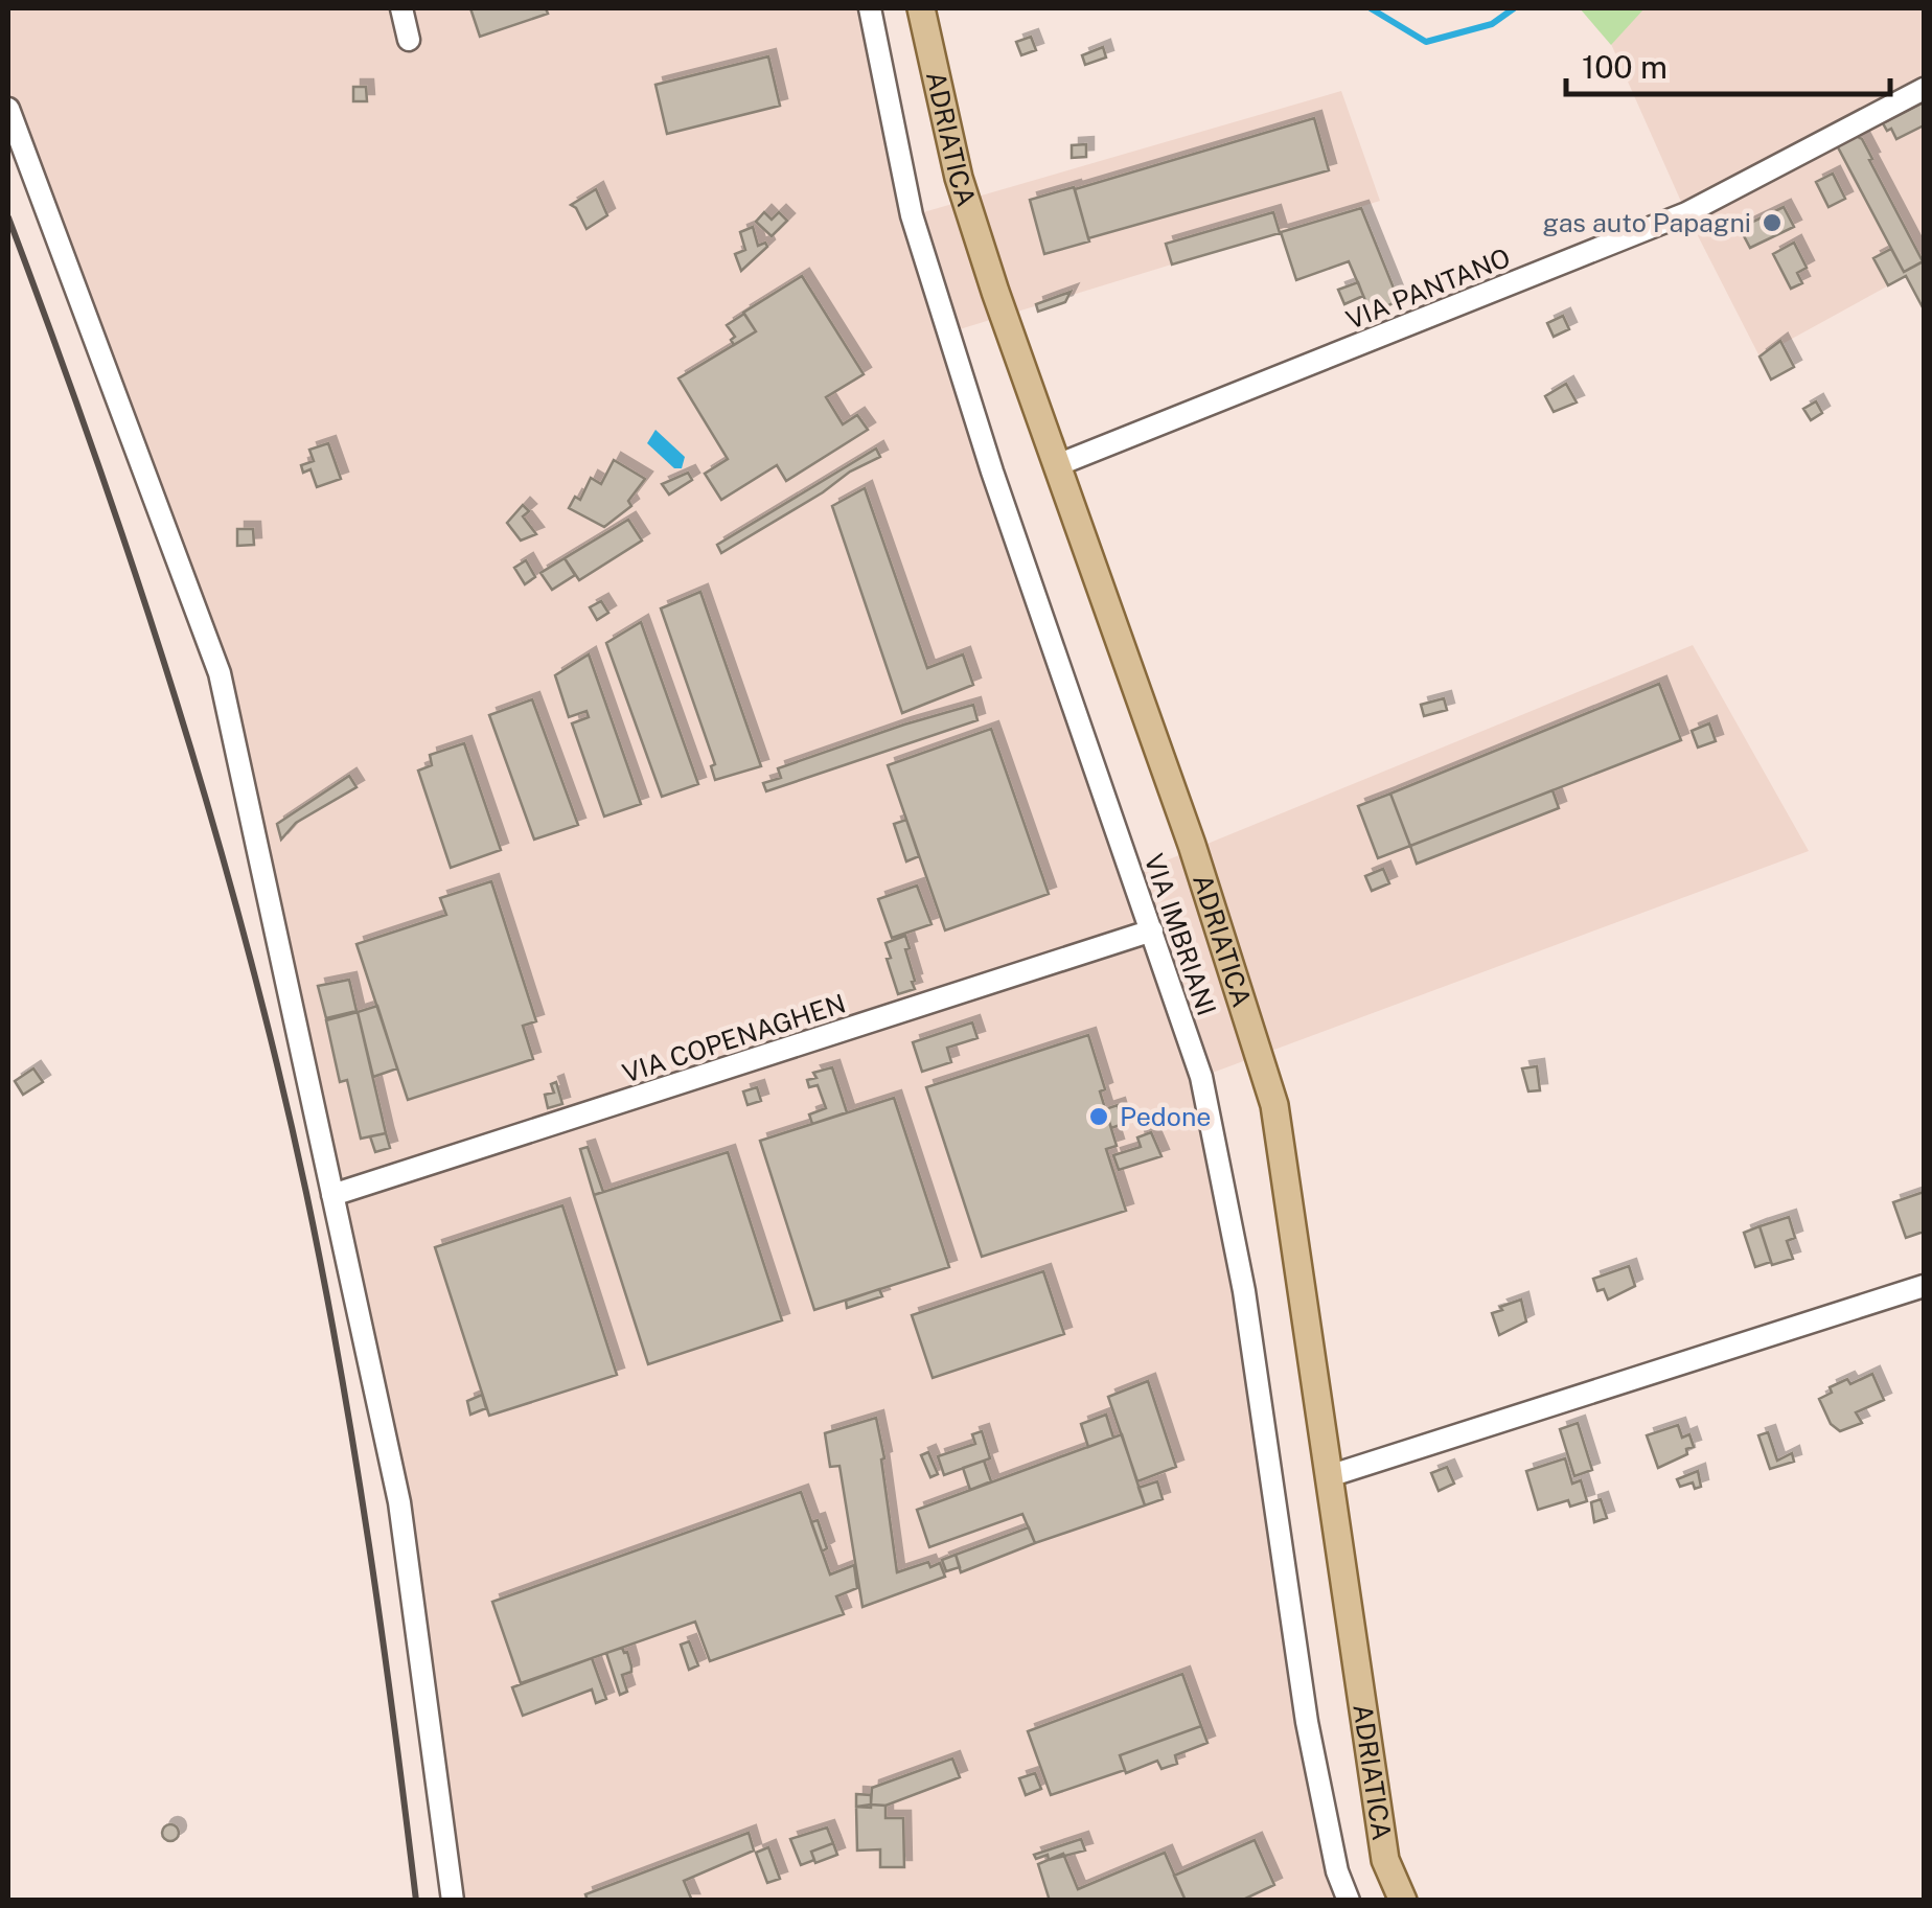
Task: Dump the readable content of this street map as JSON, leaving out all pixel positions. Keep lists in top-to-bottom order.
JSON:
{
  "streets": {
    "main road": ["ADRIATICA"],
    "street": ["VIA PANTANO", "VIA IMBRIANI", "VIA COPENAGHEN"]
  },
  "crossings": [
    ["ADRIATICA", "VIA PANTANO"],
    ["VIA IMBRIANI", "VIA COPENAGHEN"]
  ],
  "places": ["gas auto Papagni", "Pedone"],
  "scale_bar": "100 m"
}
